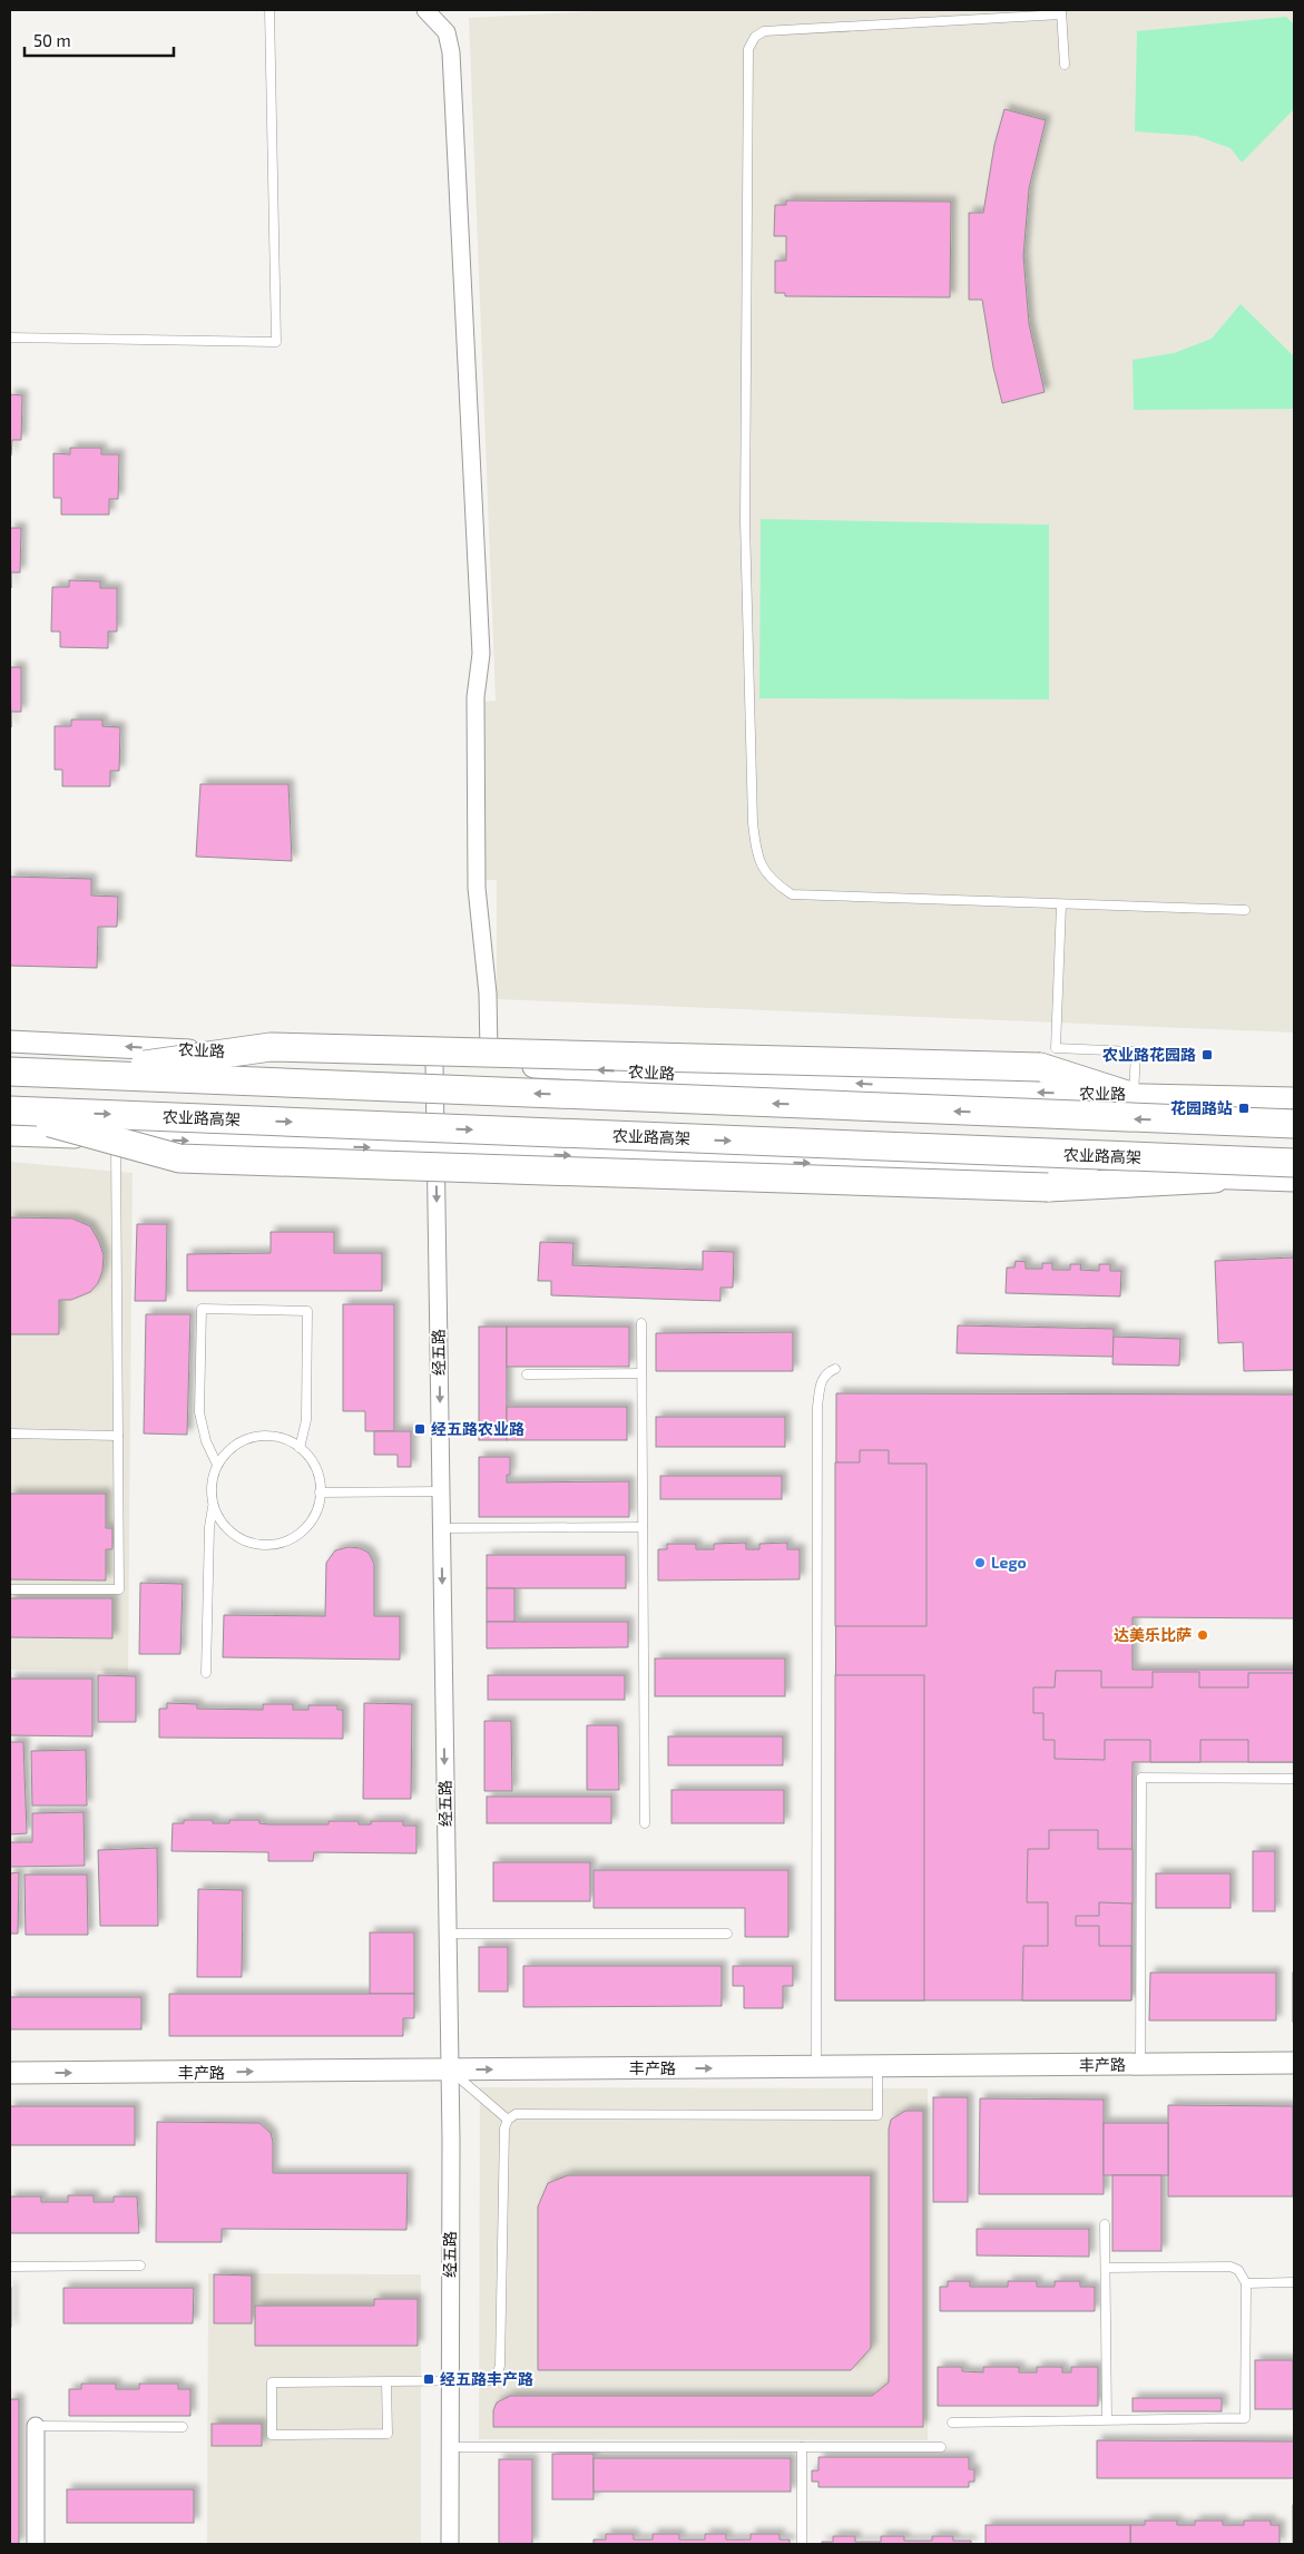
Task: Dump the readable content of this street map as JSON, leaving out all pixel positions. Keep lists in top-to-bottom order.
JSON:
{
  "streets": {
    "highway": ["农业路高架"],
    "street": ["农业路", "经五路", "丰产路"]
  },
  "crossings": [
    ["农业路", "经五路"],
    ["经五路", "丰产路"]
  ],
  "one_way": ["经五路", "丰产路"],
  "places": {
    "transit": [
      "农业路花园路",
      "花园路站",
      "经五路农业路",
      "经五路丰产路"
    ],
    "other": ["Lego", "达美乐比萨"]
  },
  "scale_bar": "50 m"
}
